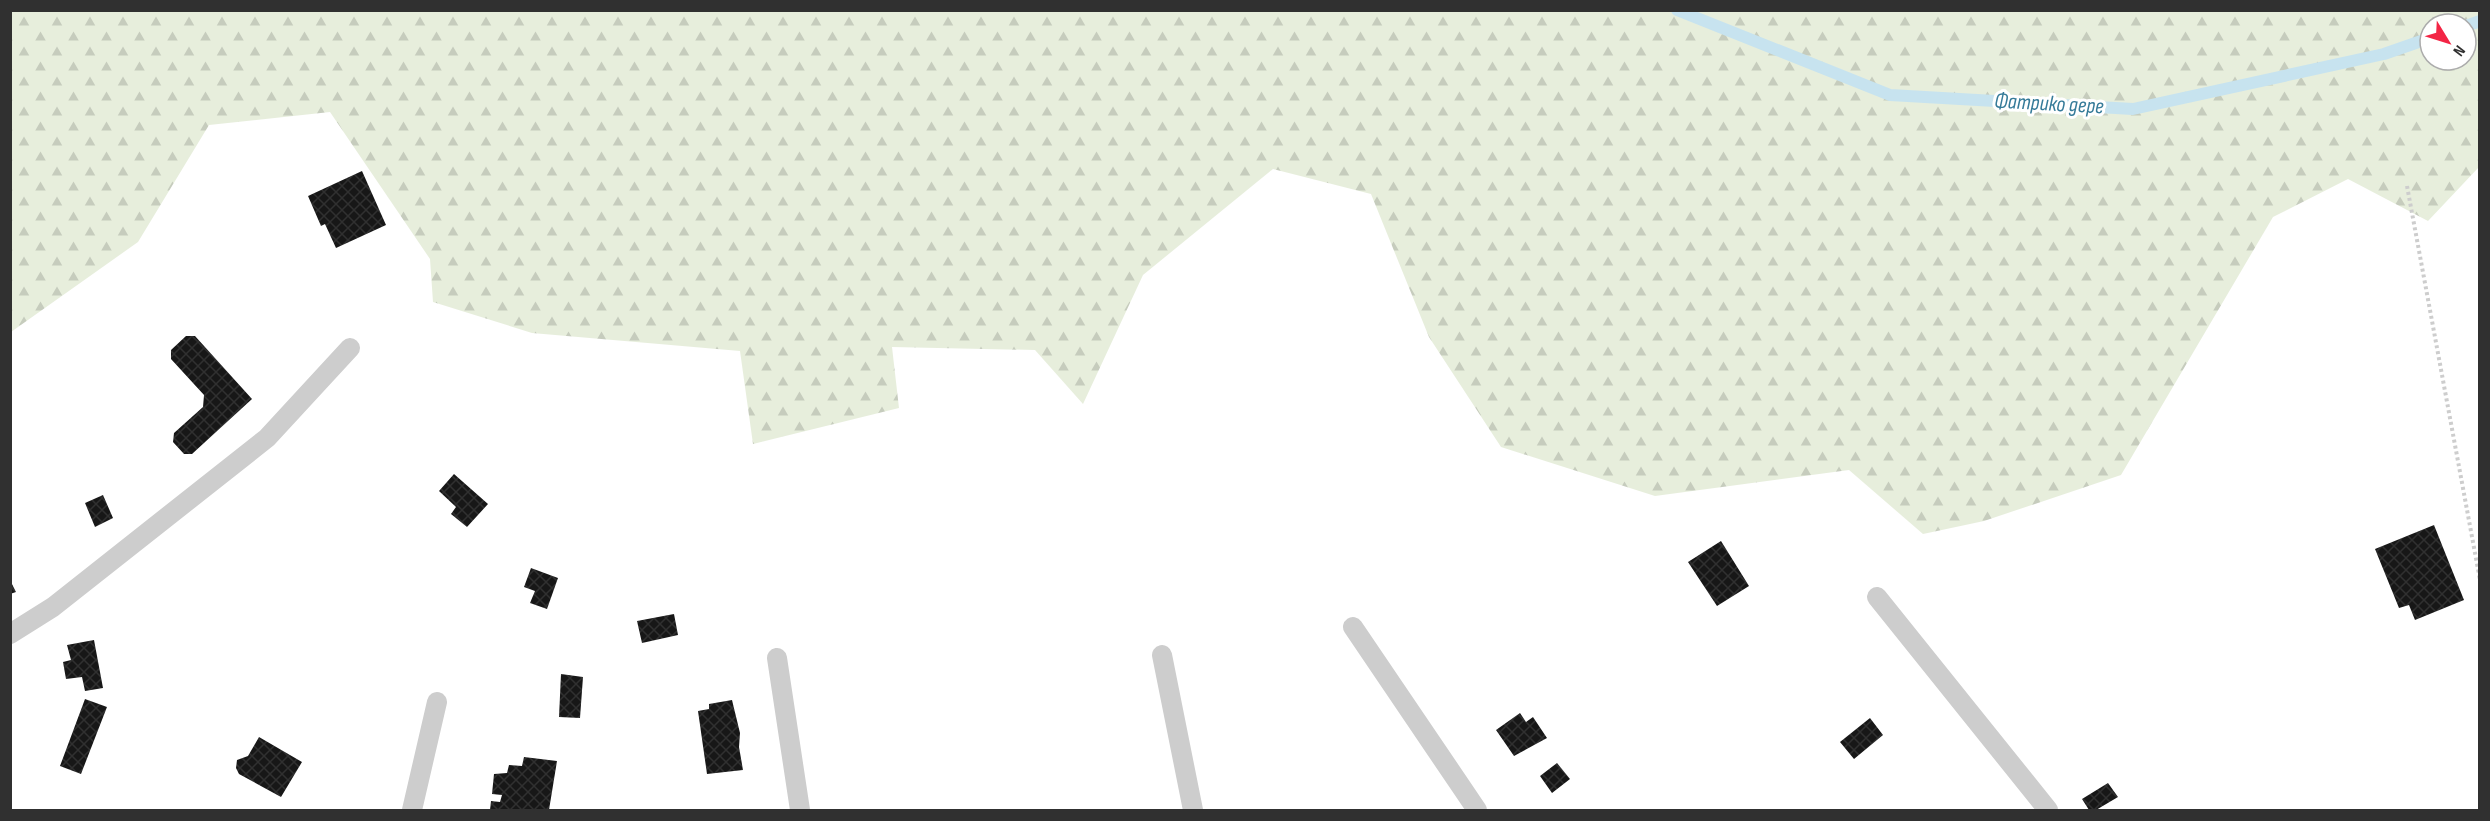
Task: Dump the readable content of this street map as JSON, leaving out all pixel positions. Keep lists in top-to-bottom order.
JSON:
{
  "water": ["Фатрико дере"],
  "north": "bottom right"
}
